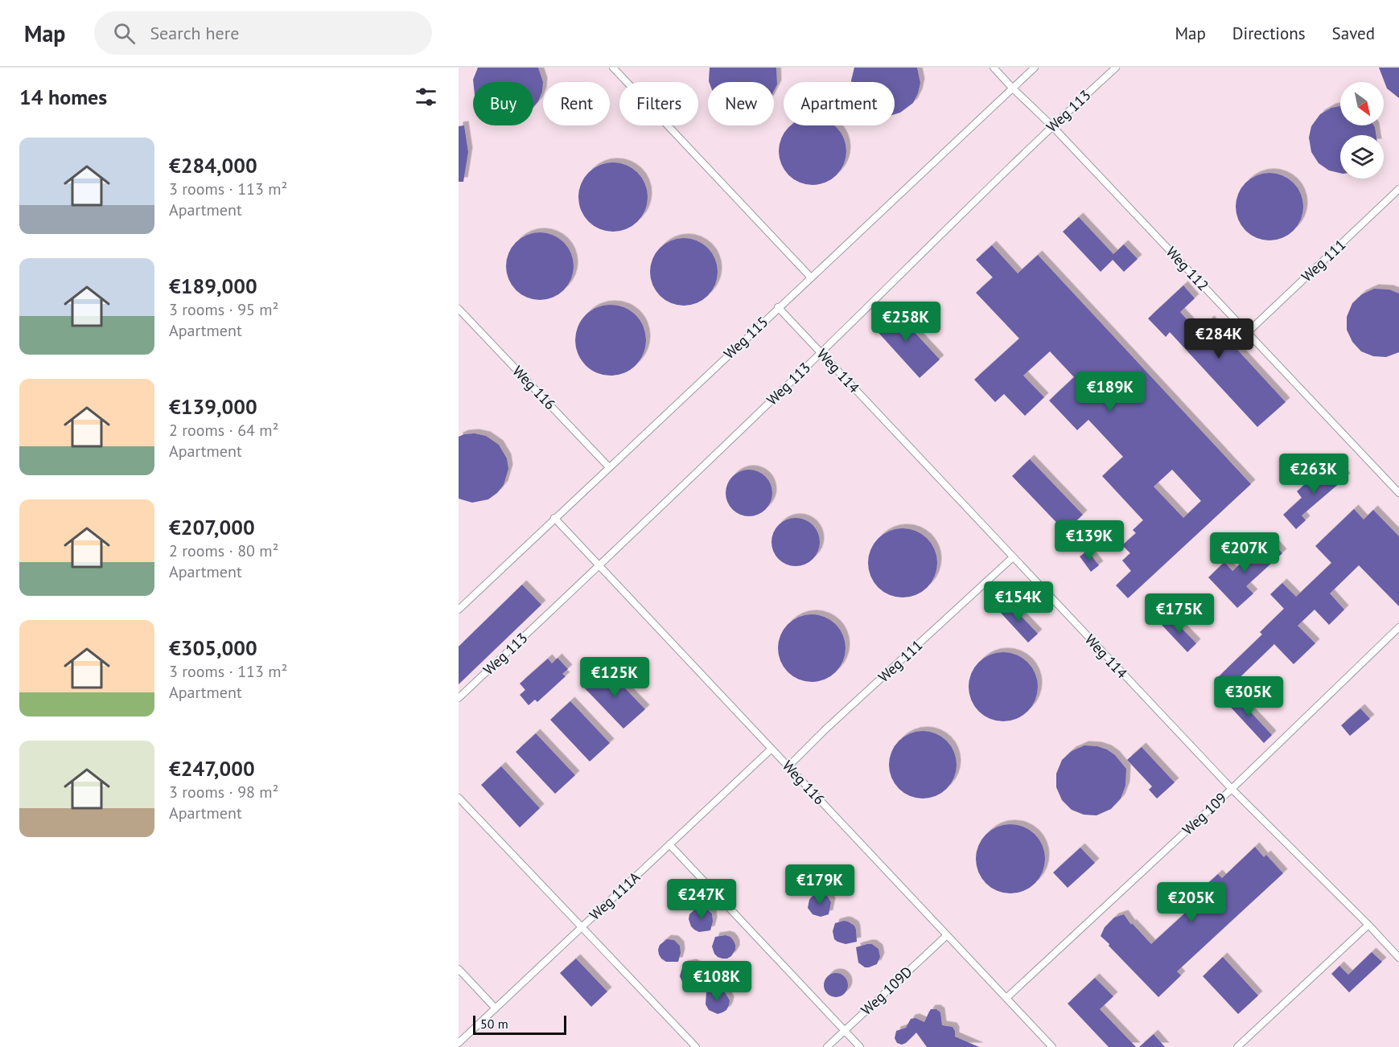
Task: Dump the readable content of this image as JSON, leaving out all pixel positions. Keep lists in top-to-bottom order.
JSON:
{
  "streets": {
    "lane": [
      "Weg 113",
      "Weg 111",
      "Weg 112",
      "Weg 115",
      "Weg 114",
      "Weg 116",
      "Weg 109",
      "Weg 111A",
      "Weg 109D"
    ]
  },
  "crossings": [
    ["Weg 113", "Weg 112"],
    ["Weg 113", "Weg 114"],
    ["Weg 113", "Weg 116"],
    ["Weg 111", "Weg 112"],
    ["Weg 111", "Weg 114"],
    ["Weg 111", "Weg 116"],
    ["Weg 112", "Weg 115"],
    ["Weg 115", "Weg 114"],
    ["Weg 115", "Weg 116"],
    ["Weg 114", "Weg 109"],
    ["Weg 116", "Weg 109"],
    ["Weg 116", "Weg 111A"],
    ["Weg 116", "Weg 109D"]
  ],
  "scale_bar": "50 m",
  "north": "bottom right",
  "page": {
    "header": "Map",
    "search": "Search here",
    "nav": ["Map", "Directions", "Saved"],
    "heading": "14 homes",
    "chip": [
      "Buy",
      "Rent",
      "Filters",
      "New",
      "Apartment"
    ],
    "list": [
      {
        "name": "€284,000",
        "note": "3 rooms · 113 m² · Apartment"
      },
      {
        "name": "€189,000",
        "note": "3 rooms · 95 m² · Apartment"
      },
      {
        "name": "€139,000",
        "note": "2 rooms · 64 m² · Apartment"
      },
      {
        "name": "€207,000",
        "note": "2 rooms · 80 m² · Apartment"
      },
      {
        "name": "€305,000",
        "note": "3 rooms · 113 m² · Apartment"
      },
      {
        "name": "€247,000",
        "note": "3 rooms · 98 m² · Apartment"
      }
    ],
    "price": [
      "€258K",
      "€284K",
      "€189K",
      "€263K",
      "€139K",
      "€207K",
      "€154K",
      "€175K",
      "€125K",
      "€305K",
      "€179K",
      "€247K",
      "€205K",
      "€108K"
    ],
    "scale": "50 m"
  }
}
